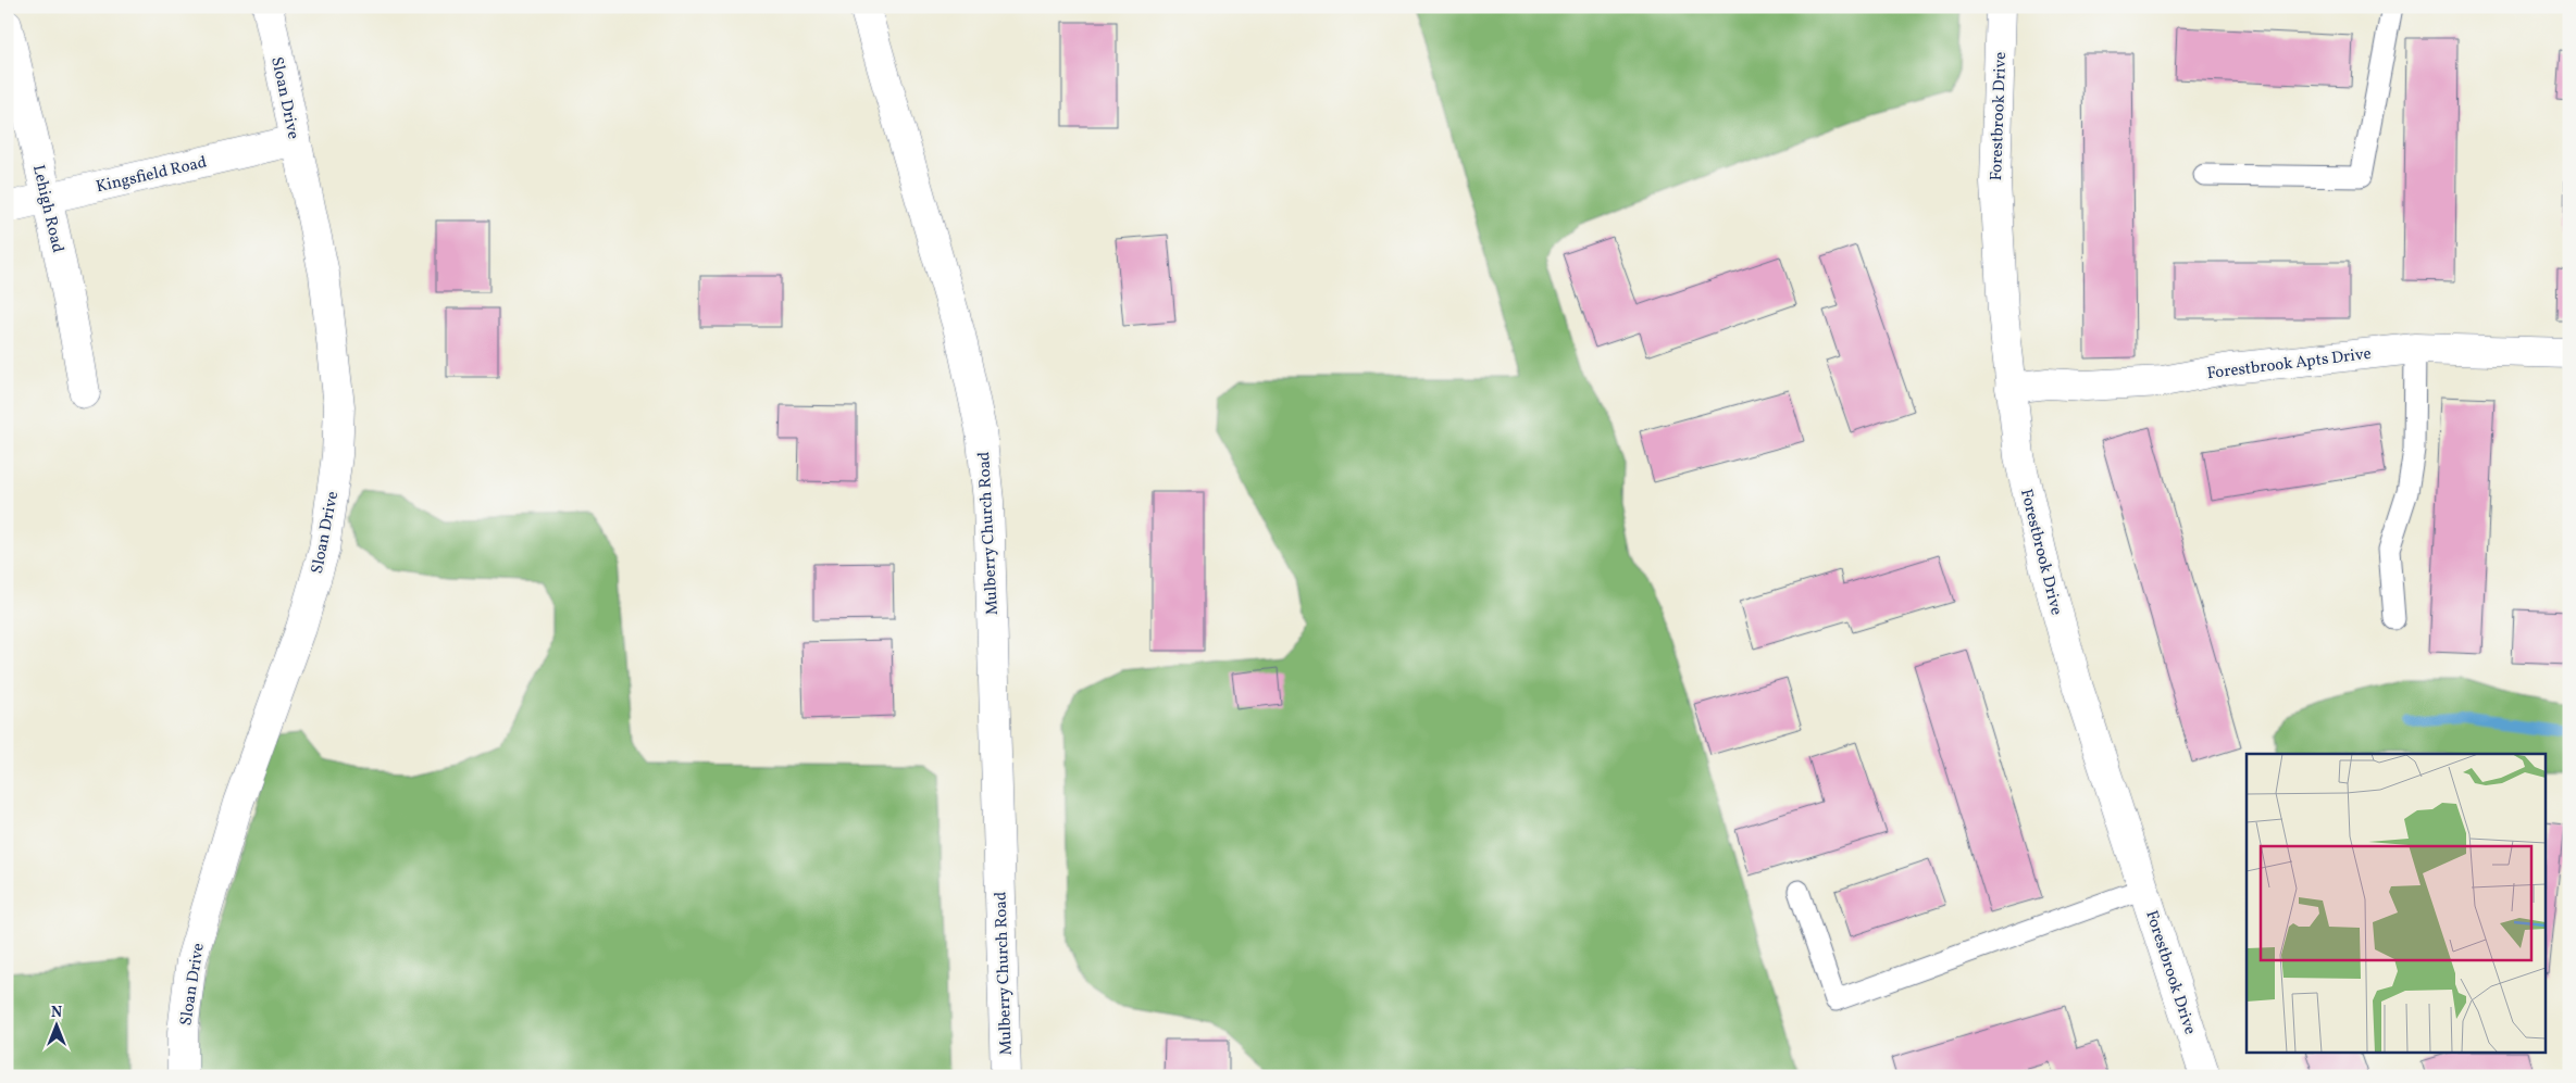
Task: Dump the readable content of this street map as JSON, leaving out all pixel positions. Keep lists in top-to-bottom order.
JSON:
{
  "streets": {
    "street": [
      "Sloan Drive",
      "Forestbrook Drive",
      "Kingsfield Road",
      "Lehigh Road",
      "Forestbrook Apts Drive",
      "Mulberry Church Road"
    ]
  },
  "crossings": [
    ["Sloan Drive", "Kingsfield Road"],
    ["Forestbrook Drive", "Forestbrook Apts Drive"],
    ["Kingsfield Road", "Lehigh Road"]
  ],
  "north": "top"
}
